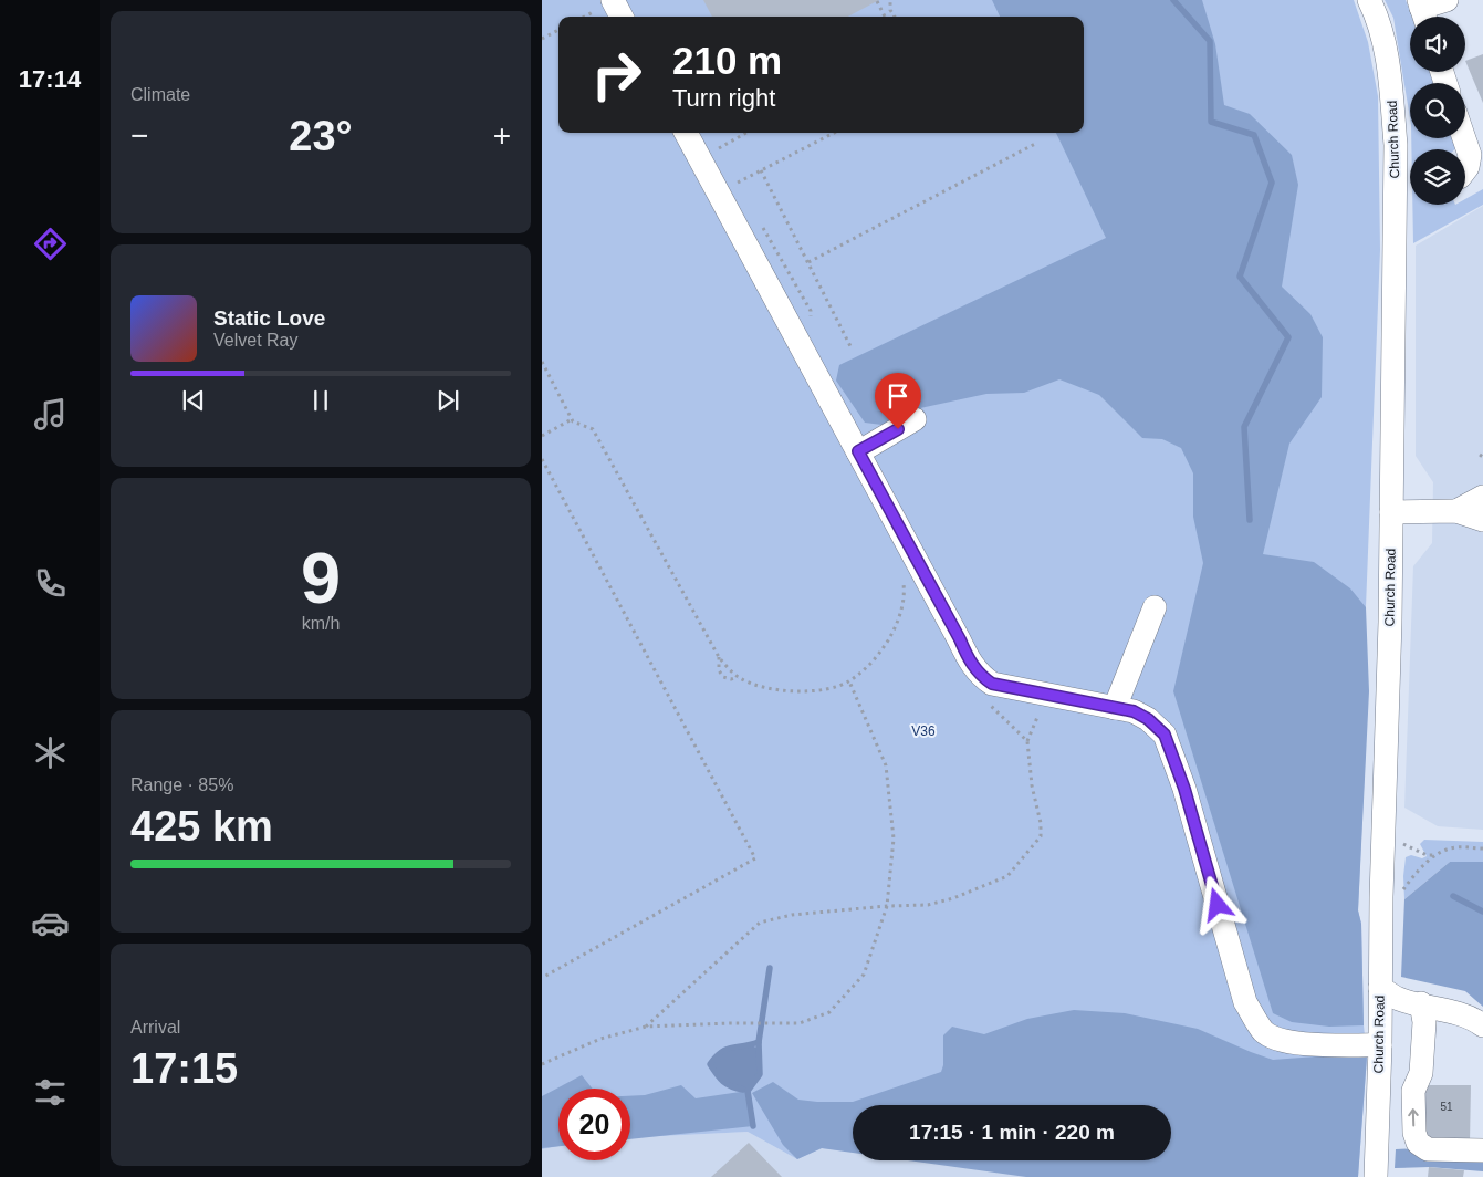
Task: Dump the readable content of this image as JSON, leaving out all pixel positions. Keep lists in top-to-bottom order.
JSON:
{
  "streets": {
    "street": ["Church Road"]
  },
  "parks": ["V36"],
  "house_numbers": ["51"],
  "page": {
    "tabs": "17:14",
    "tile": [
      "Climate",
      ["9", "km/h"],
      ["Range · 85%", "425 km"],
      ["Arrival", "17:15"]
    ],
    "turn": ["210 m", "Turn right"],
    "heat": ["−", "23°", "+"],
    "song": ["Static Love", "Velvet Ray"],
    "limit": "20",
    "trip": "17:15 · 1 min · 220 m"
  }
}
